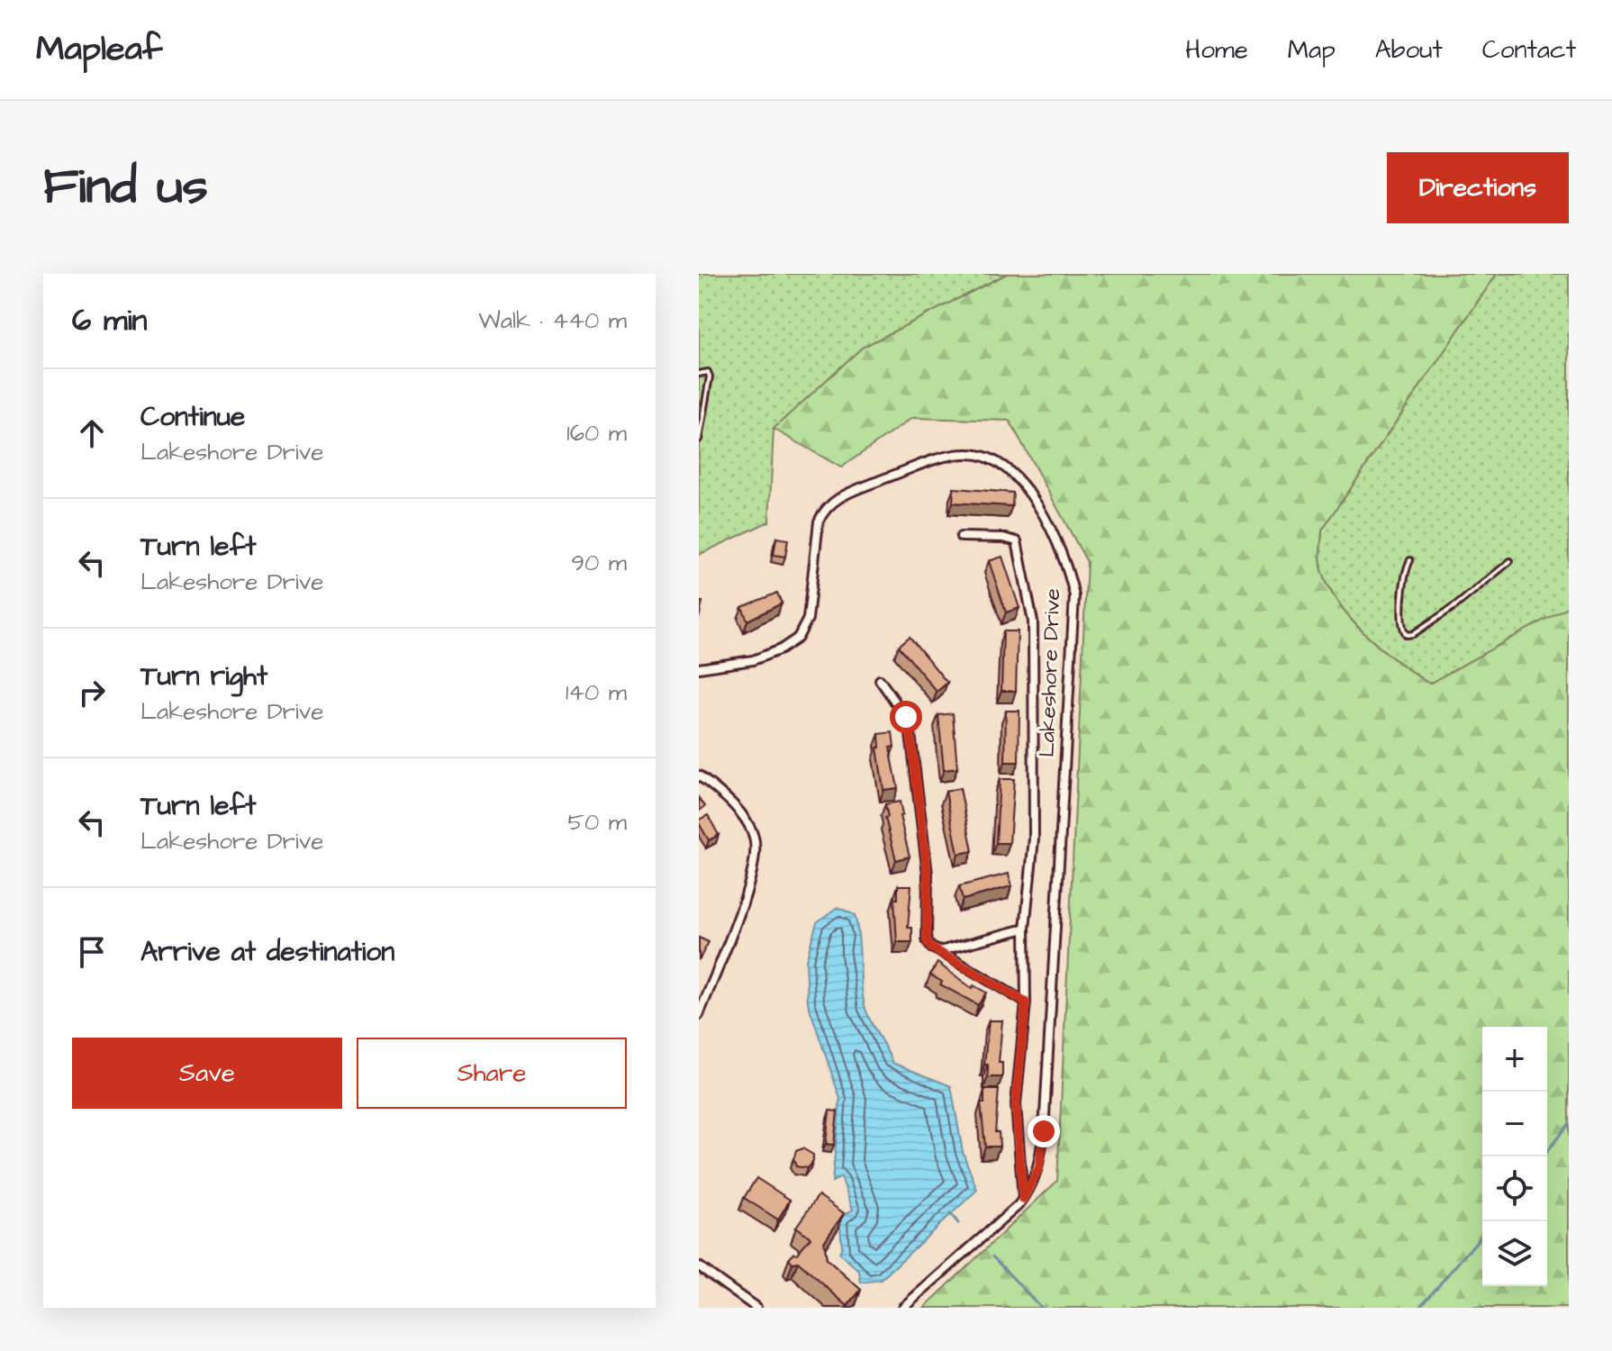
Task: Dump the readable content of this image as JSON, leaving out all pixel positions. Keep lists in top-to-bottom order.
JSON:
{
  "streets": {
    "street": ["Lakeshore Drive"]
  },
  "page": {
    "header": "Mapleaf",
    "nav": [
      "Home",
      "Map",
      "About",
      "Contact"
    ],
    "title": "Find us",
    "buttons": [
      "Directions",
      ["Save", "Share"]
    ],
    "heading": ["6 min", "Walk · 440 m"],
    "list": [
      ["Continue", "Lakeshore Drive", "160 m"],
      ["Turn left", "Lakeshore Drive", "90 m"],
      ["Turn right", "Lakeshore Drive", "140 m"],
      ["Turn left", "Lakeshore Drive", "50 m"],
      "Arrive at destination"
    ],
    "map_buttons": ["+", "−"]
  }
}
